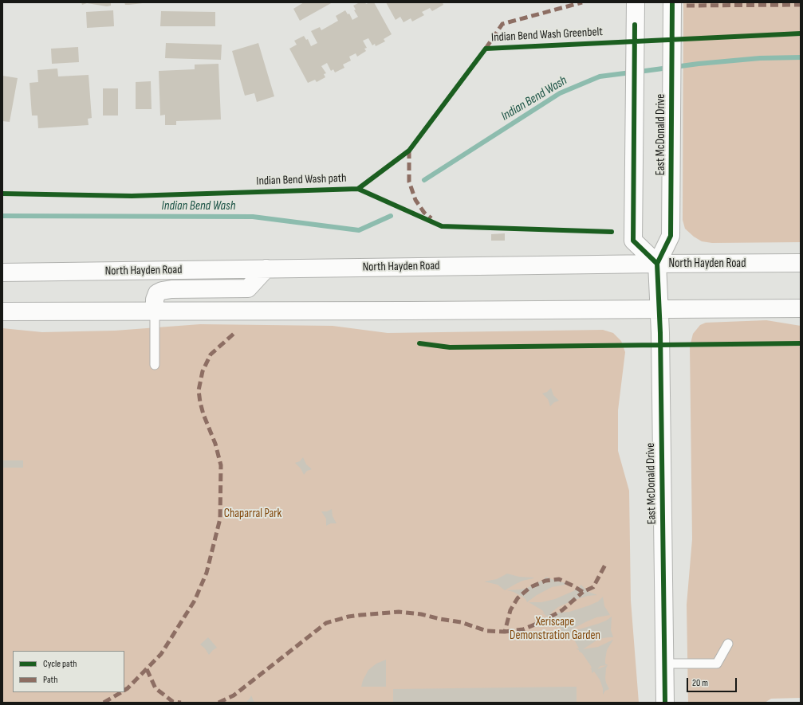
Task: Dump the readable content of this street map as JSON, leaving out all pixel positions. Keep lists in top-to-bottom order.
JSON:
{
  "streets": {
    "main road": ["East McDonald Drive", "North Hayden Road"],
    "cycle path": ["Indian Bend Wash Greenbelt", "Indian Bend Wash path"]
  },
  "crossings": [
    ["East McDonald Drive", "North Hayden Road"]
  ],
  "water": ["Indian Bend Wash"],
  "parks": ["Chaparral Park", "Xeriscape Demonstration Garden"],
  "legend": ["Cycle path", "Path"],
  "scale_bar": "20 m"
}
